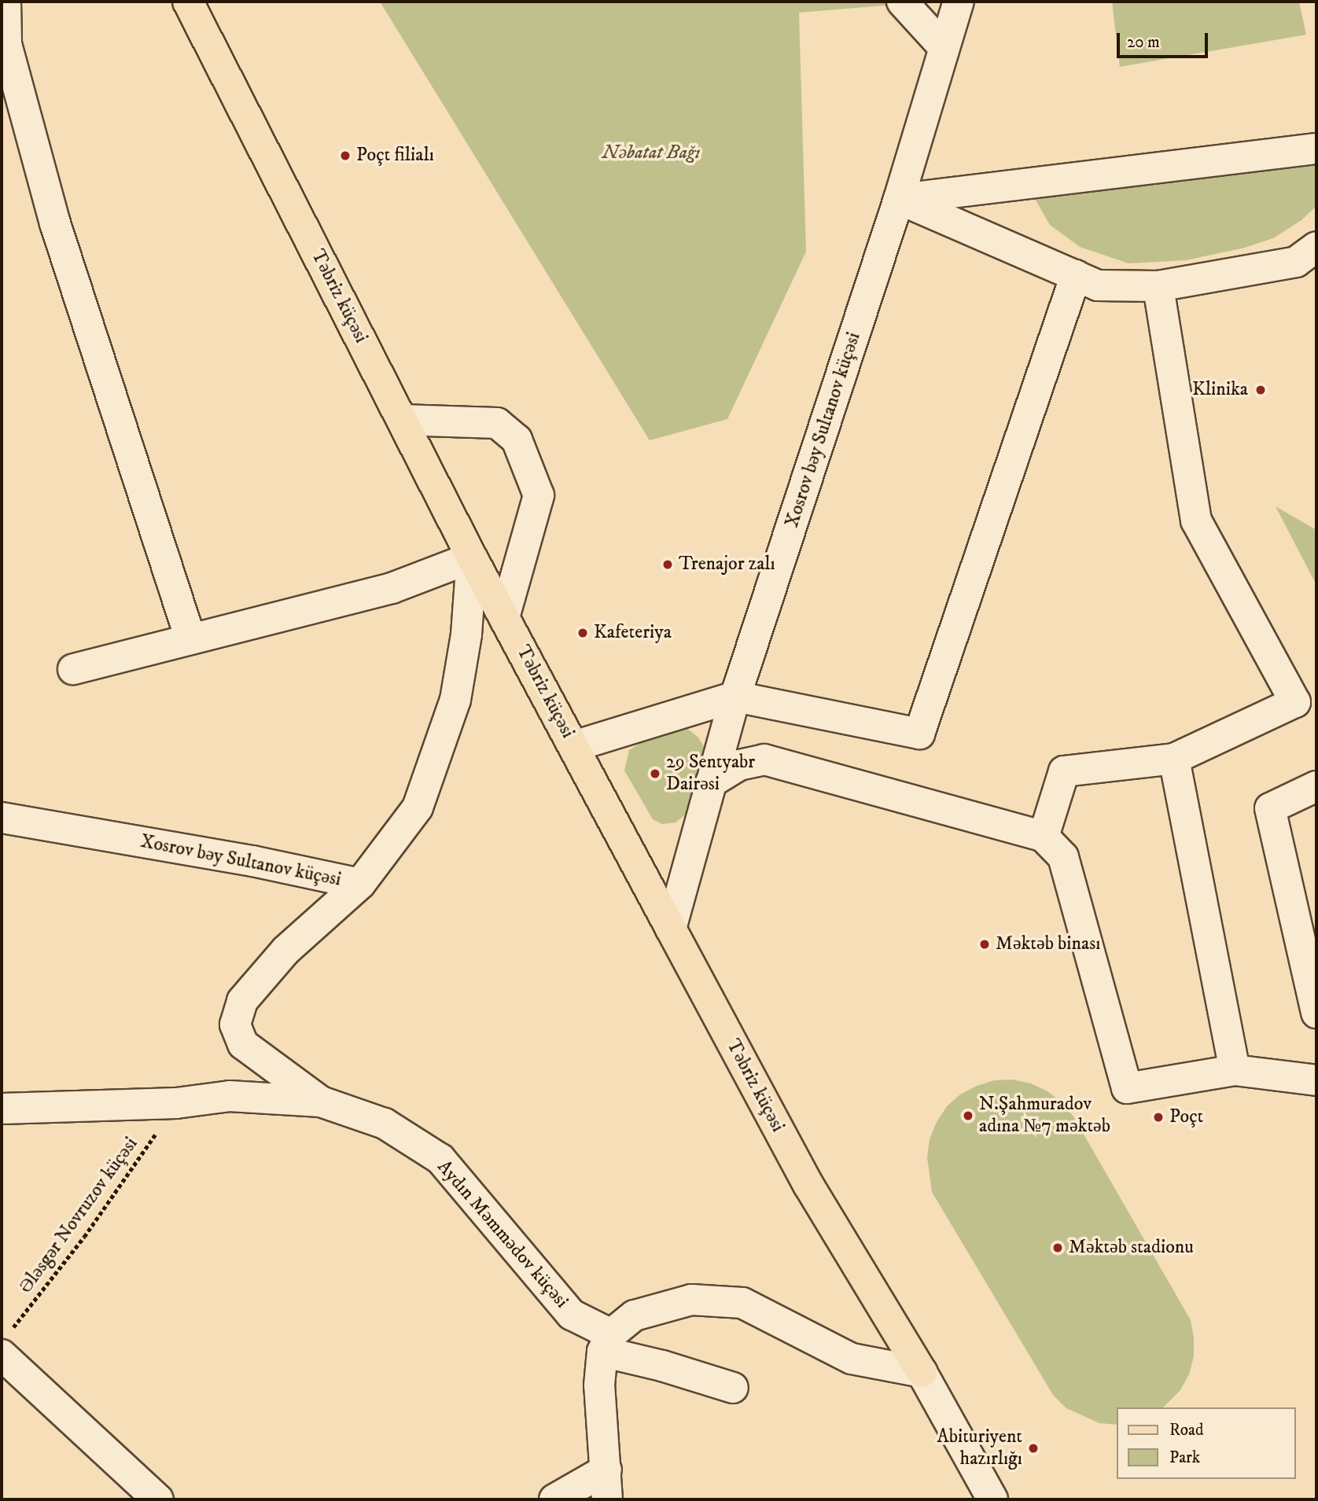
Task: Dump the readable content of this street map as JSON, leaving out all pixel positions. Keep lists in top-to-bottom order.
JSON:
{
  "streets": {
    "main road": ["Təbriz küçəsi"],
    "street": ["Xosrov bəy Sultanov küçəsi", "Aydın Məmmədov küçəsi"],
    "path": ["Ələsgər Novruzov küçəsi"]
  },
  "crossings": [
    ["Təbriz küçəsi", "Xosrov bəy Sultanov küçəsi"],
    ["Ələsgər Novruzov küçəsi", "Aydın Məmmədov küçəsi"]
  ],
  "parks": ["Nəbatat Bağı"],
  "places": [
    "Poçt filialı",
    "Klinika",
    "Trenajor zalı",
    "Kafeteriya",
    "29 Sentyabr Dairəsi",
    "Məktəb binası",
    "N.Şahmuradov adına №7 məktəb",
    "Poçt",
    "Məktəb stadionu",
    "Abituriyent hazırlığı"
  ],
  "legend": ["Road", "Park"],
  "scale_bar": "20 m"
}
